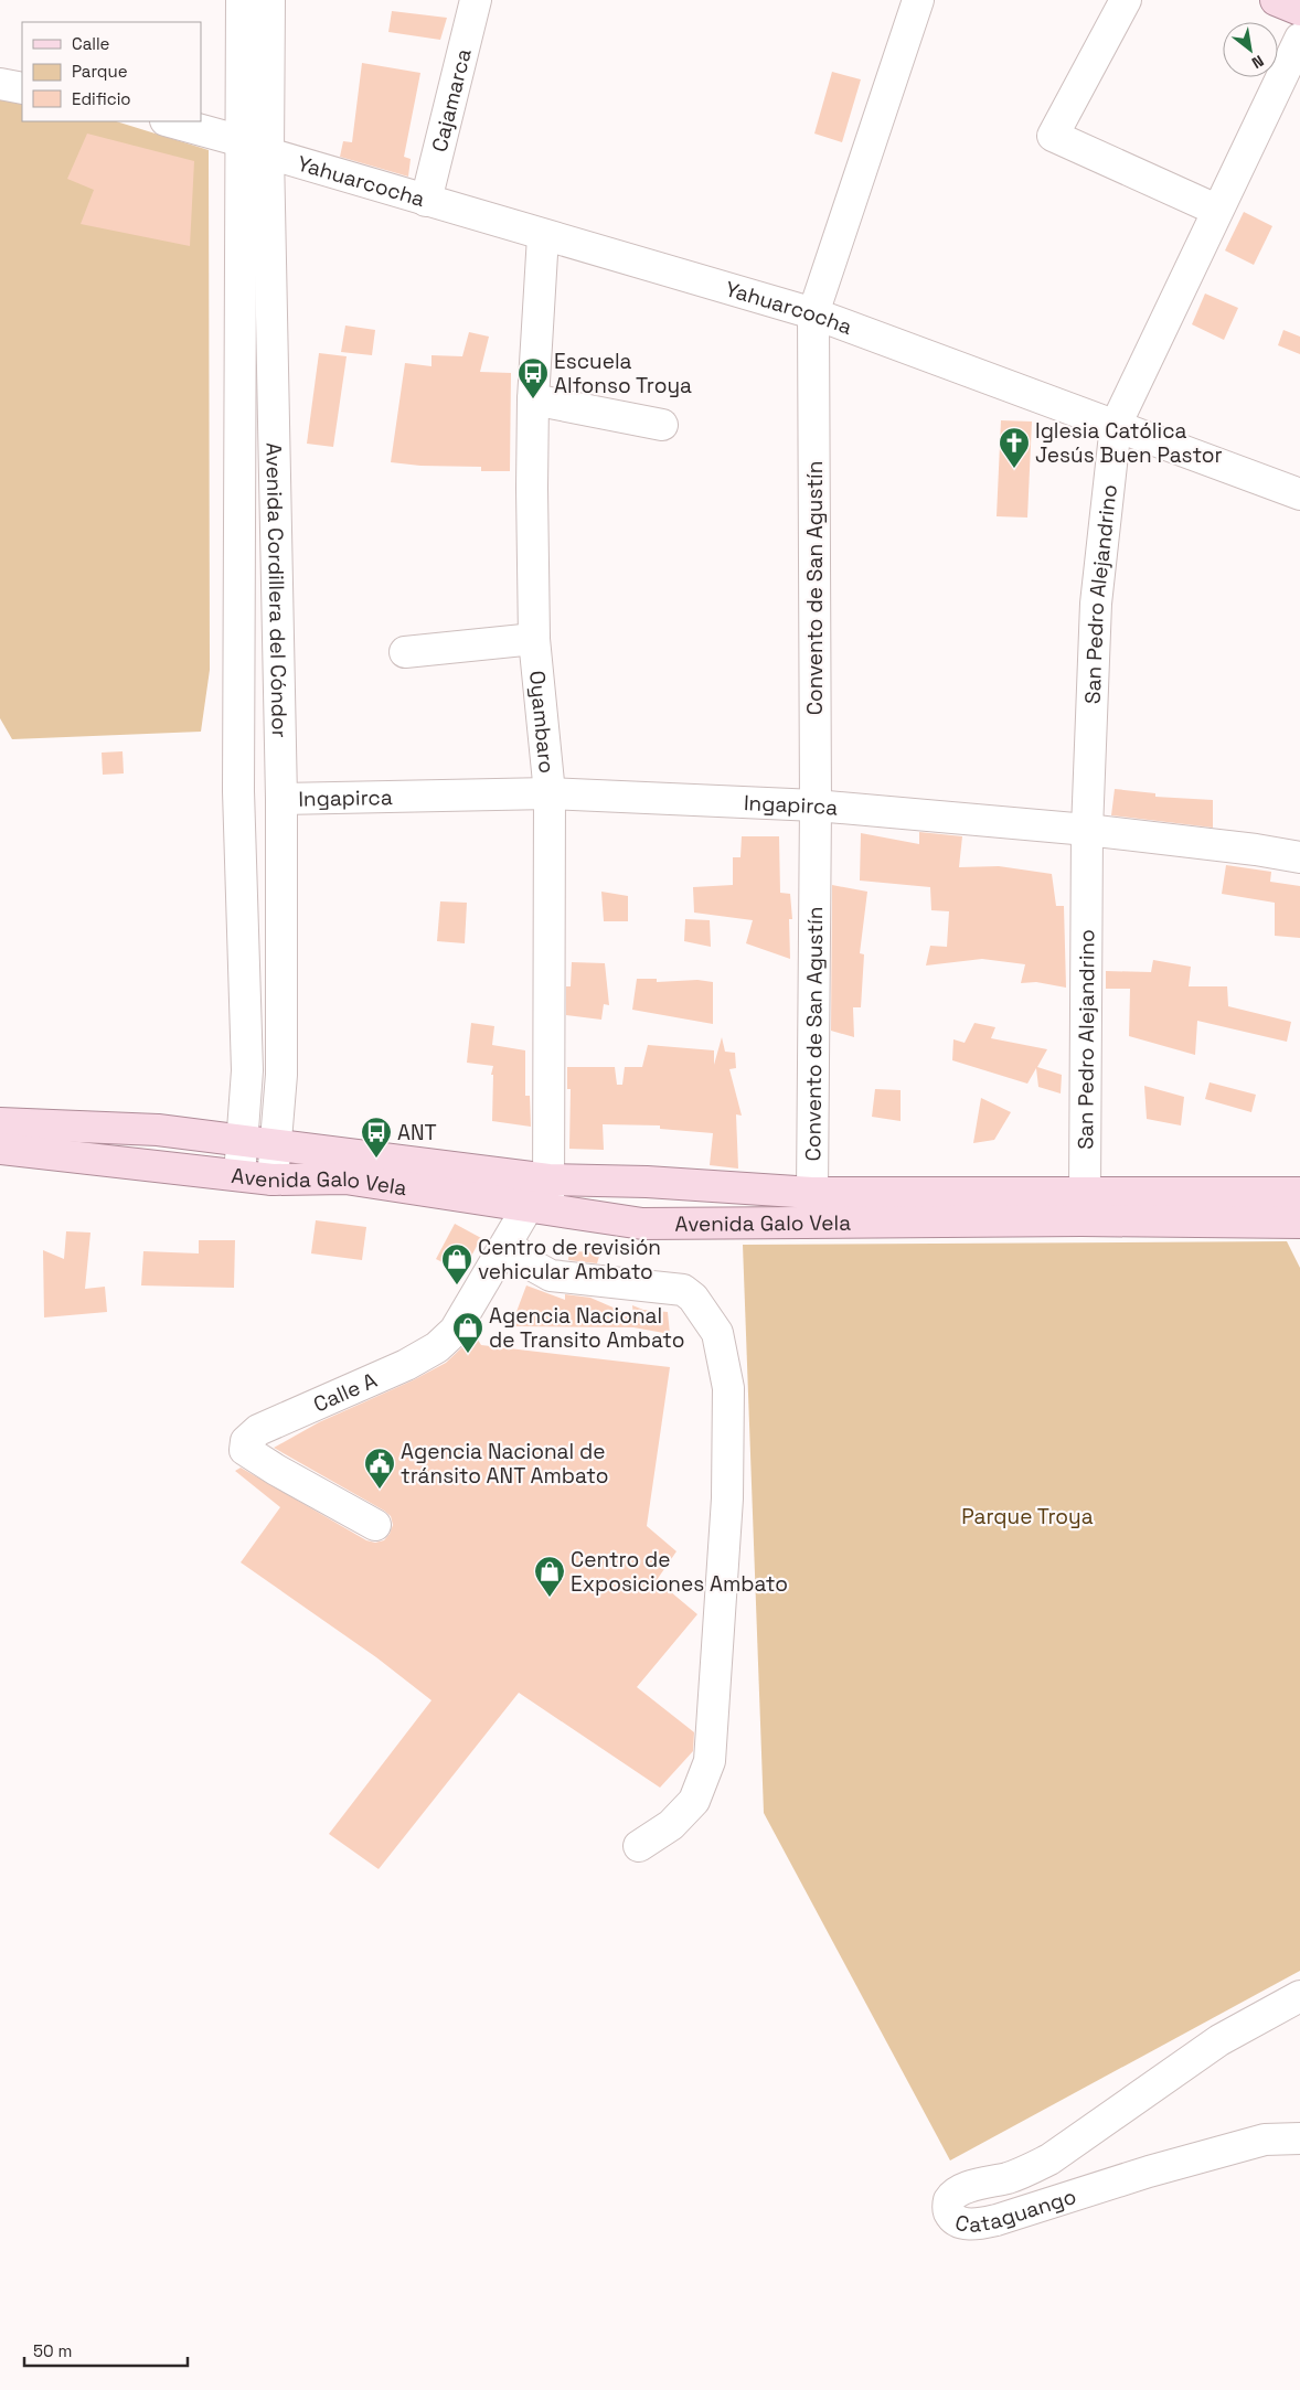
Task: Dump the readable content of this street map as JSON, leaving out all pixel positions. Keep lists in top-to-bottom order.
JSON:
{
  "streets": {
    "main road": ["Avenida Galo Vela"],
    "street": [
      "Cajamarca",
      "Yahuarcocha",
      "Convento de San Agustín",
      "Avenida Cordillera del Cóndor",
      "San Pedro Alejandrino",
      "Oyambaro",
      "Ingapirca",
      "Calle A",
      "Cataguango"
    ]
  },
  "crossings": [
    ["Cajamarca", "Yahuarcocha"],
    ["Yahuarcocha", "Convento de San Agustín"],
    ["Yahuarcocha", "Avenida Cordillera del Cóndor"],
    ["Yahuarcocha", "San Pedro Alejandrino"],
    ["Yahuarcocha", "Oyambaro"],
    ["Convento de San Agustín", "Ingapirca"],
    ["Convento de San Agustín", "Avenida Galo Vela"],
    ["Avenida Cordillera del Cóndor", "Ingapirca"],
    ["Avenida Cordillera del Cóndor", "Avenida Galo Vela"],
    ["San Pedro Alejandrino", "Ingapirca"],
    ["San Pedro Alejandrino", "Avenida Galo Vela"],
    ["Oyambaro", "Ingapirca"],
    ["Oyambaro", "Avenida Galo Vela"],
    ["Oyambaro", "Calle A"],
    ["Avenida Galo Vela", "Calle A"]
  ],
  "parks": ["Parque Troya"],
  "places": {
    "bus stop": ["Escuela Alfonso Troya", "ANT"],
    "church": ["Iglesia Católica Jesús Buen Pastor"],
    "shop": ["Centro de revisión vehicular Ambato", "Agencia Nacional de Transito Ambato", "Centro de Exposiciones Ambato"],
    "public building": ["Agencia Nacional de tránsito ANT Ambato"]
  },
  "legend": ["Calle", "Parque", "Edificio"],
  "scale_bar": "50 m",
  "north": "bottom right"
}
